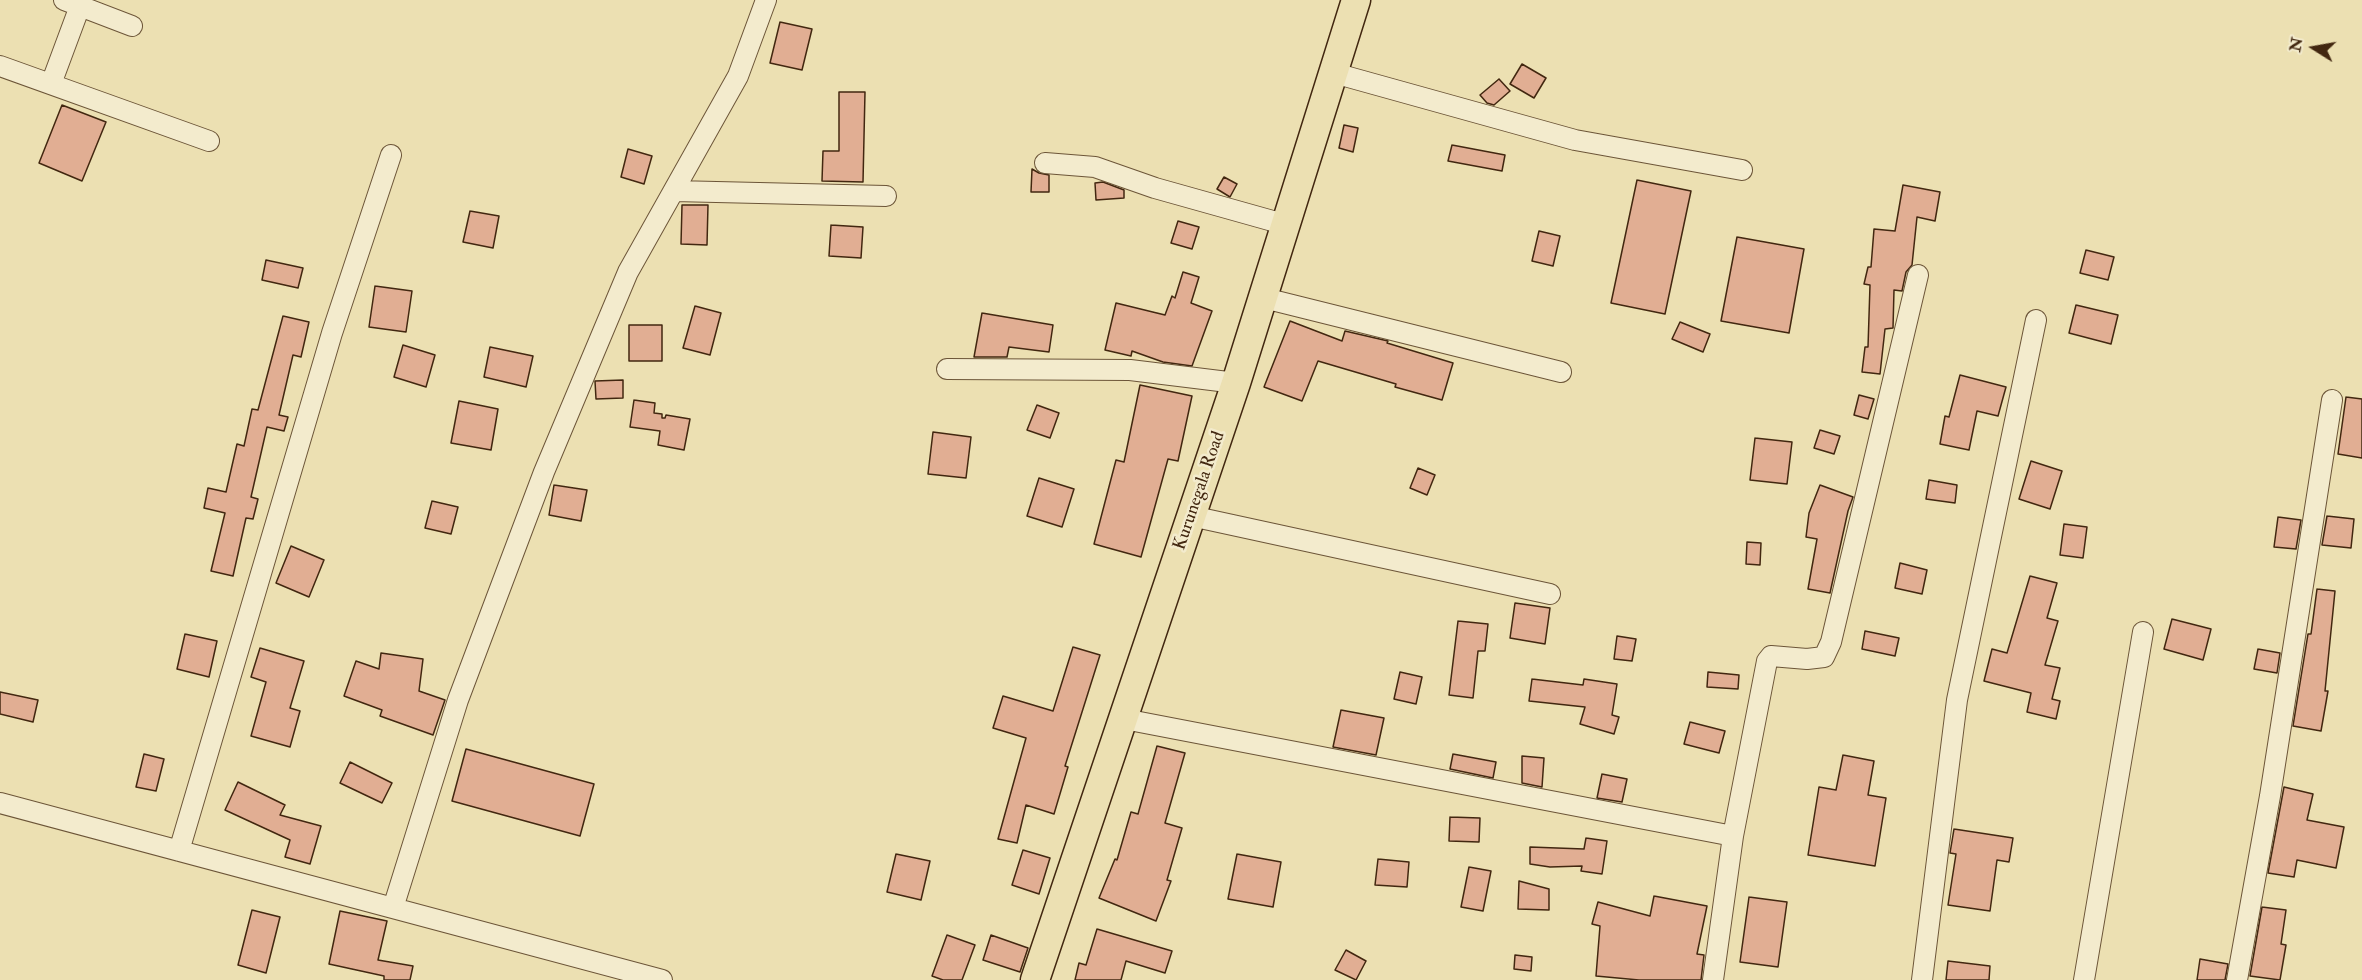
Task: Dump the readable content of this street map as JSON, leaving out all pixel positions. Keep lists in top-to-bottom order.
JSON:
{
  "streets": {
    "highway": ["Kurunegala Road"]
  },
  "north": "left"
}
